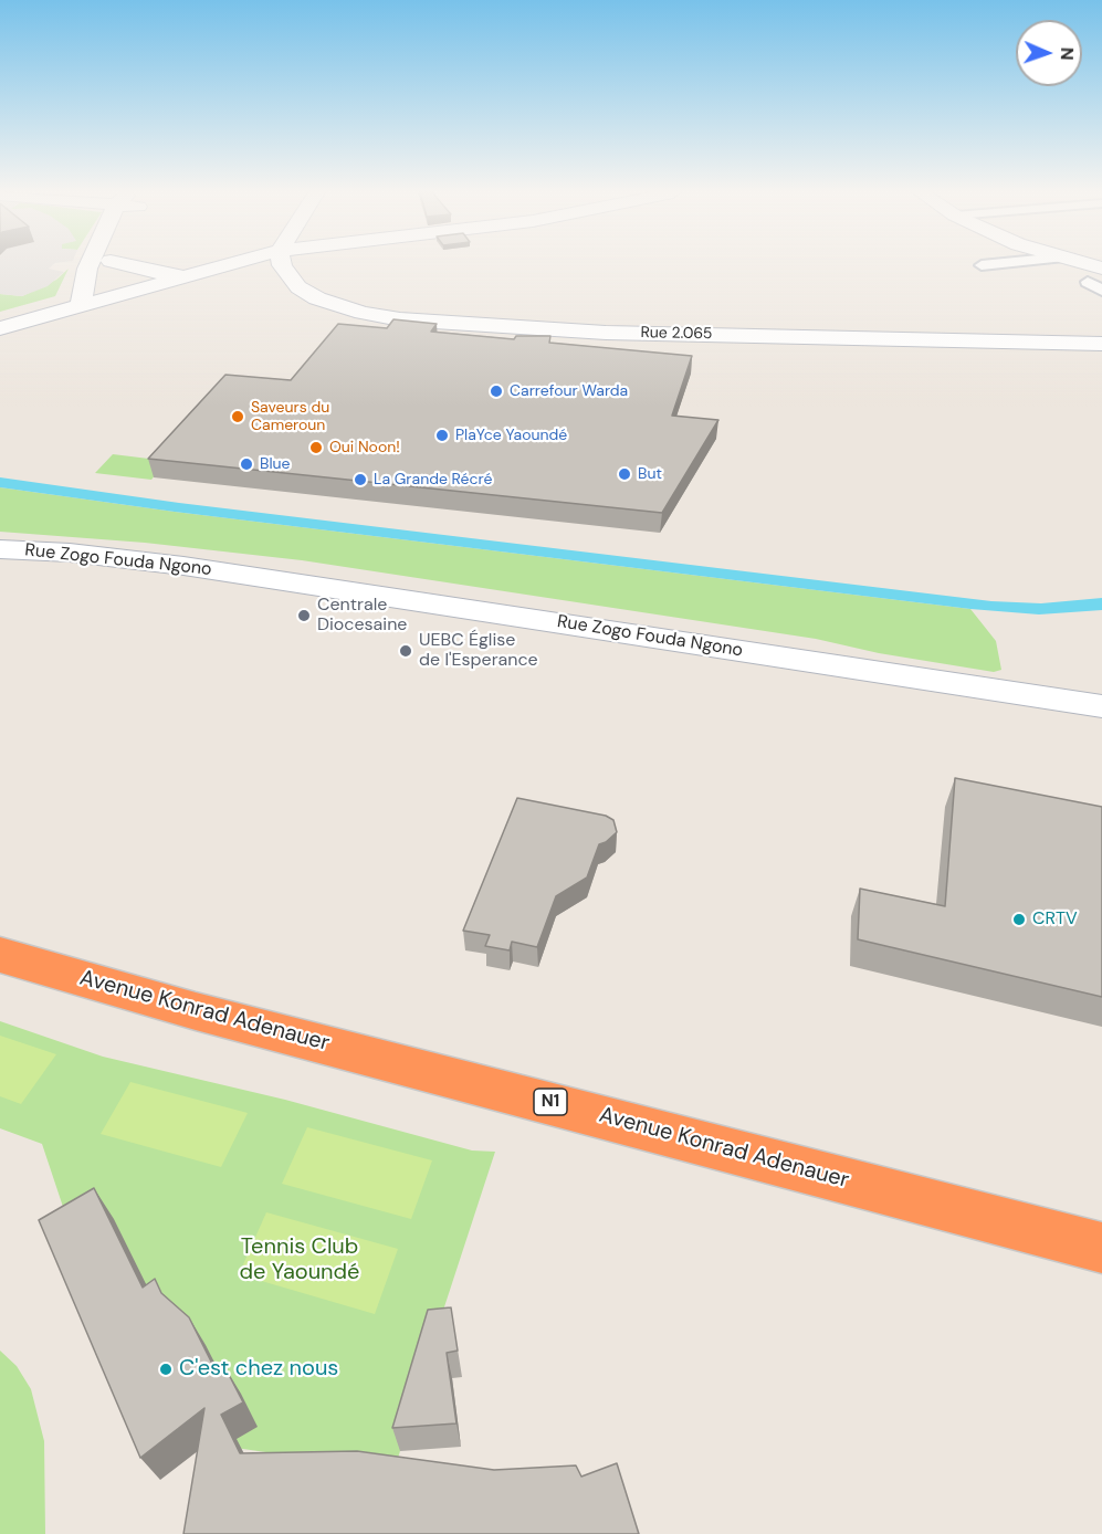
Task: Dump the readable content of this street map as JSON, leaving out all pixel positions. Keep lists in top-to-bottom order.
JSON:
{
  "streets": {
    "highway": ["Avenue Konrad Adenauer", "N1"],
    "main road": ["Rue 2.065", "Rue Zogo Fouda Ngono"]
  },
  "parks": ["Tennis Club de Yaoundé"],
  "places": [
    "Carrefour Warda",
    "Saveurs du Cameroun",
    "PlaYce Yaoundé",
    "Oui Noon!",
    "Blue",
    "But",
    "La Grande Récré",
    "Centrale Diocesaine",
    "UEBC Église de l'Esperance",
    "CRTV",
    "C'est chez nous"
  ],
  "north": "right"
}
